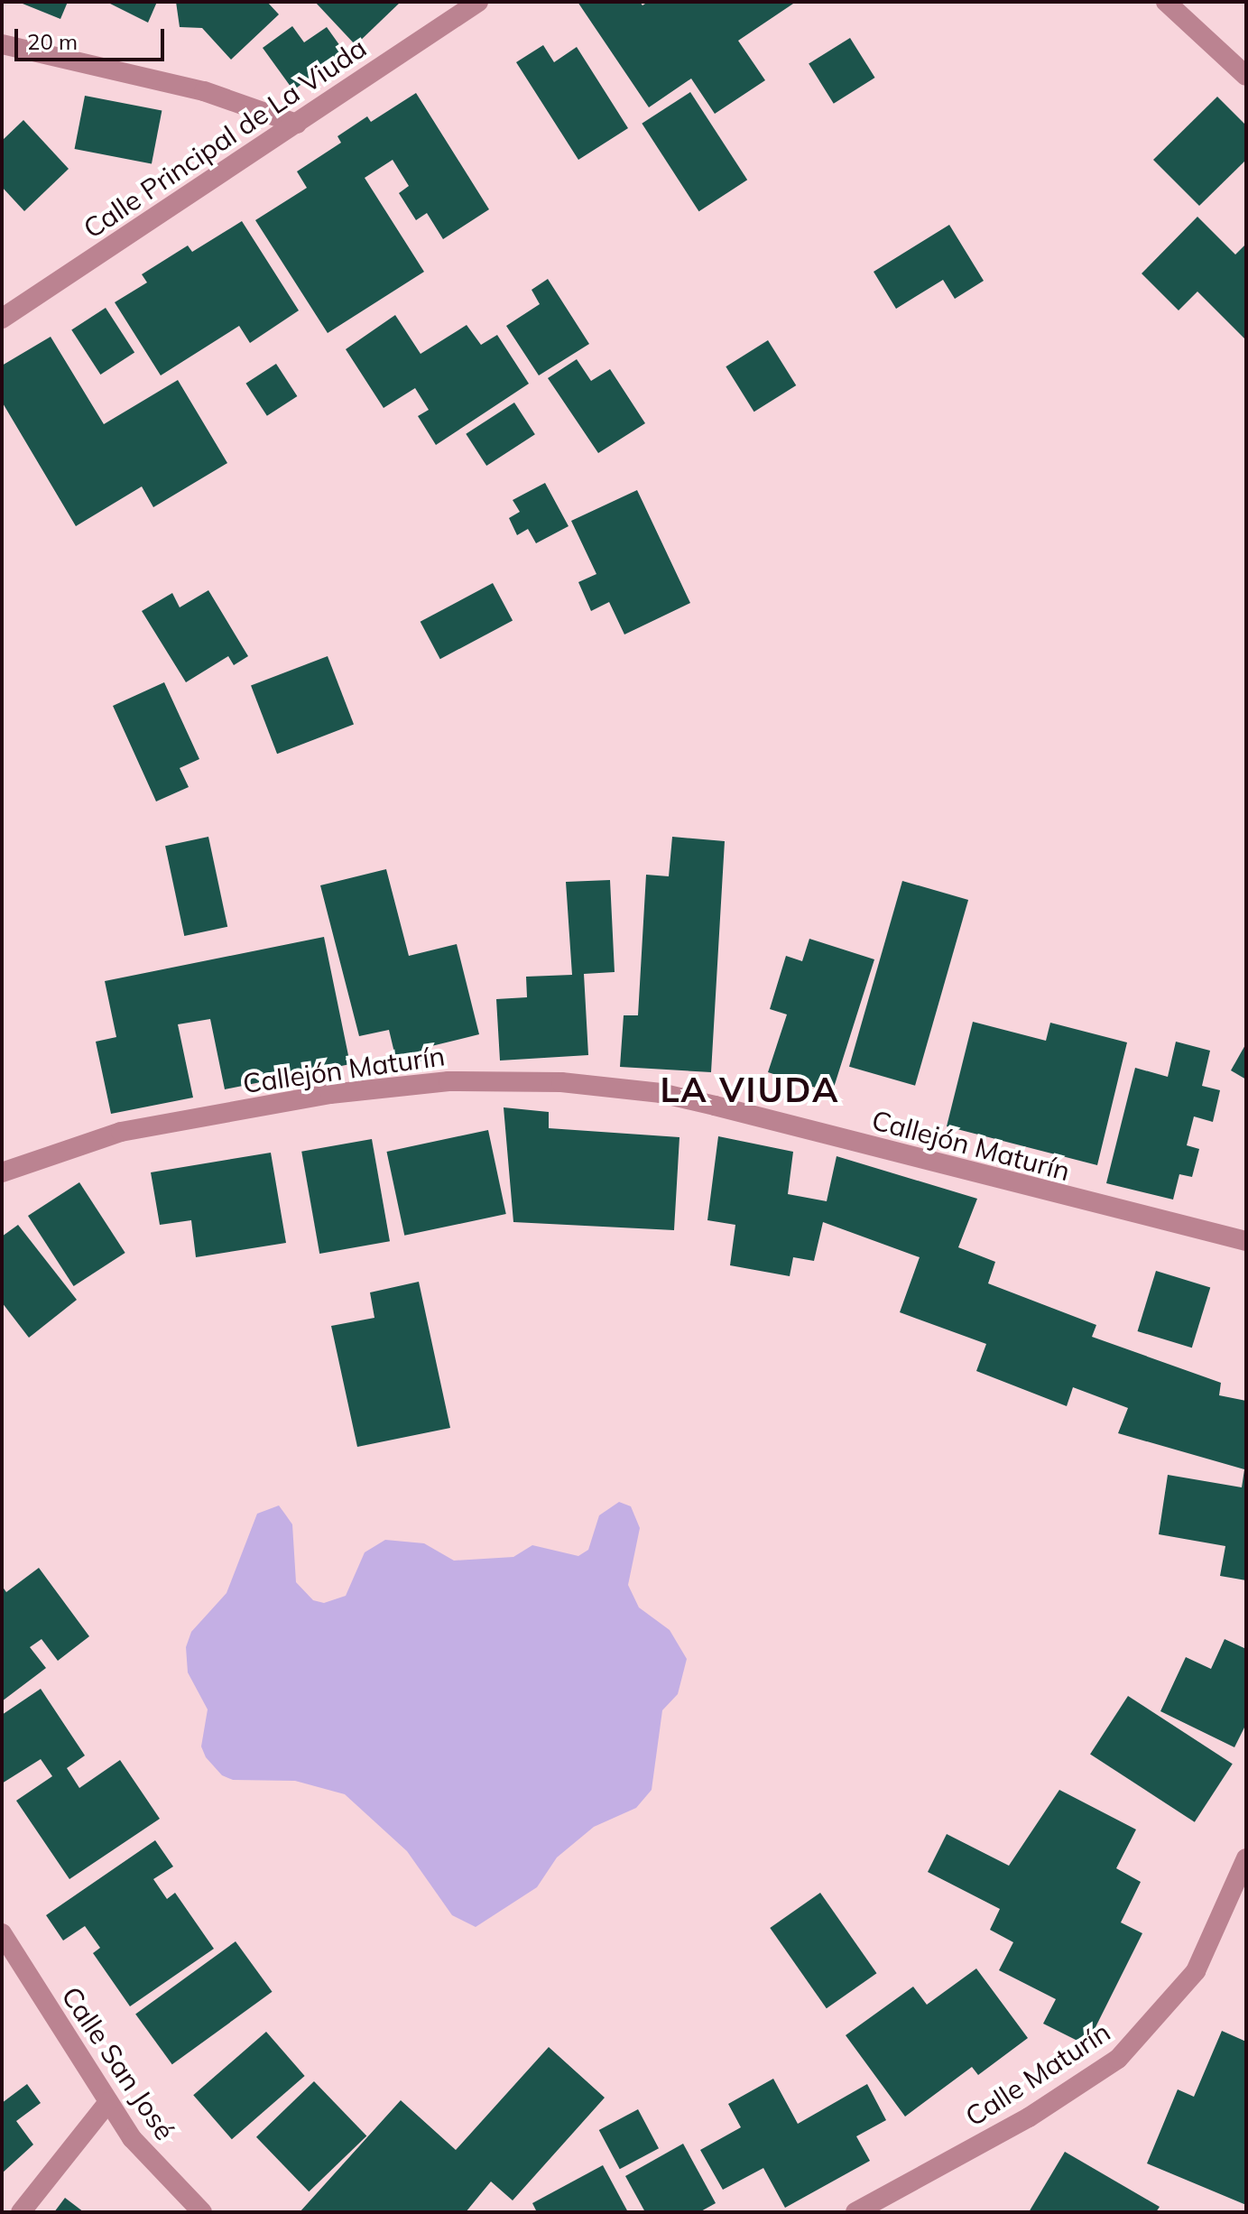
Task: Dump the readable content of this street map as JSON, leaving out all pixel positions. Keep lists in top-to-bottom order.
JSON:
{
  "streets": {
    "street": [
      "Calle Principal de La Viuda",
      "Callejón Maturín",
      "Calle San José",
      "Calle Maturín"
    ]
  },
  "districts": ["LA VIUDA"],
  "scale_bar": "20 m"
}
